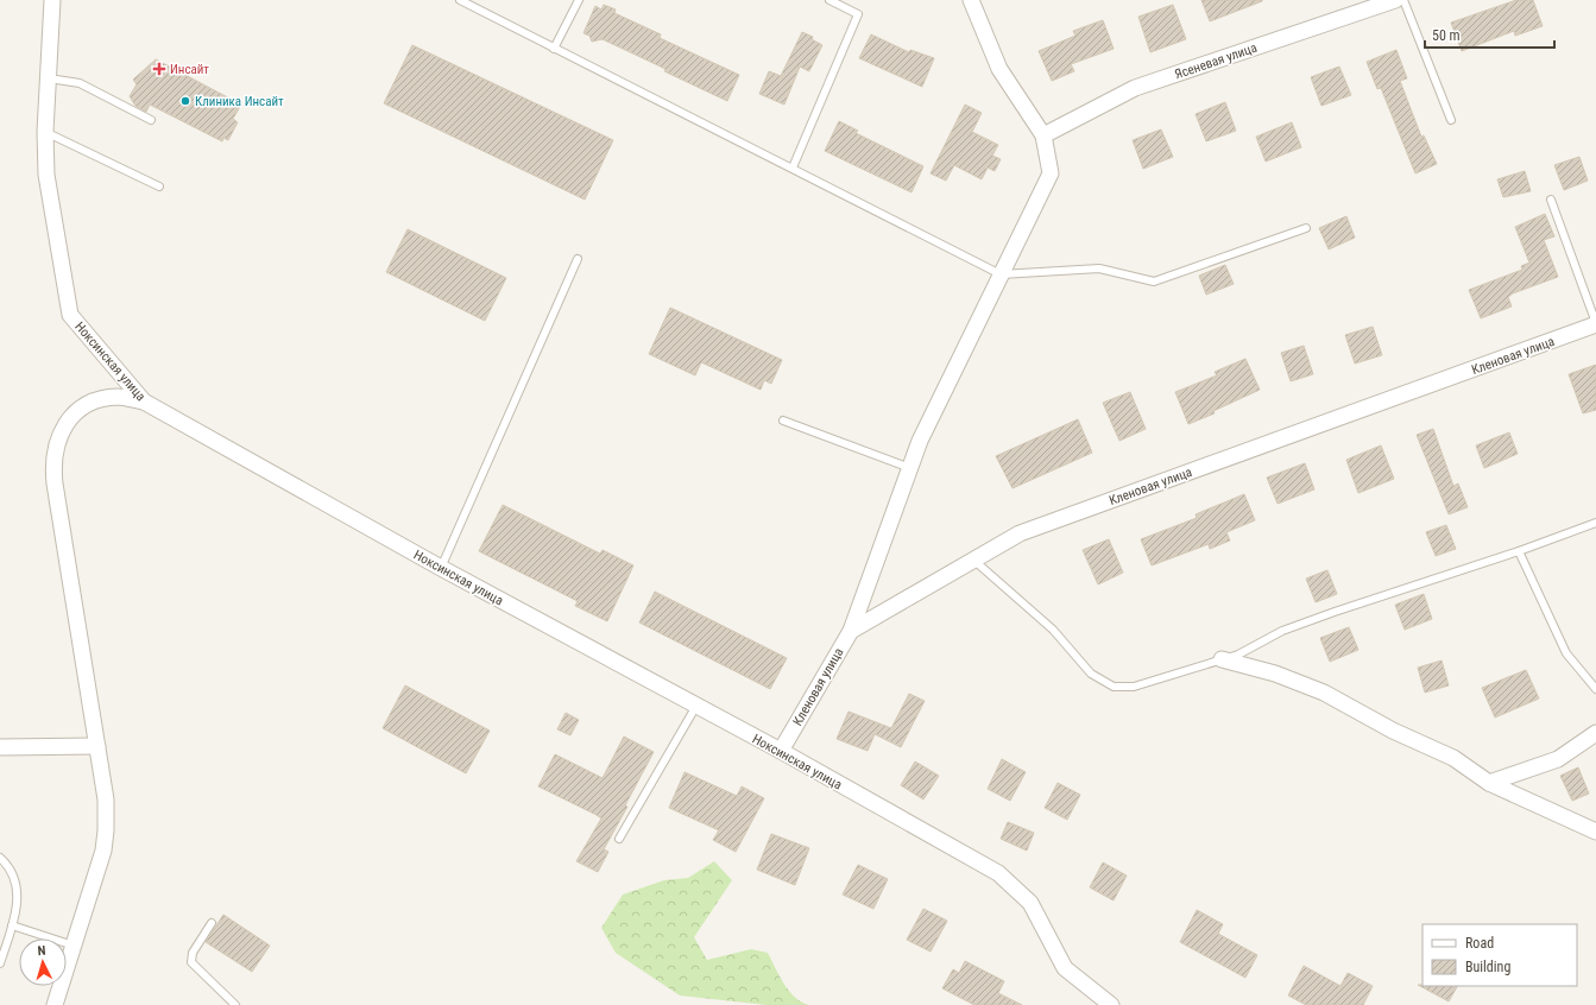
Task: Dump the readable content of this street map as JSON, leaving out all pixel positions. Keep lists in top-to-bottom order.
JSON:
{
  "streets": {
    "street": ["Ясеневая улица", "Кленовая улица", "Ноксинская улица"]
  },
  "crossings": [
    ["Кленовая улица", "Ноксинская улица"]
  ],
  "places": {
    "health": ["Инсайт"],
    "other": ["Клиника Инсайт"]
  },
  "legend": ["Road", "Building"],
  "scale_bar": "50 m",
  "north": "top"
}
